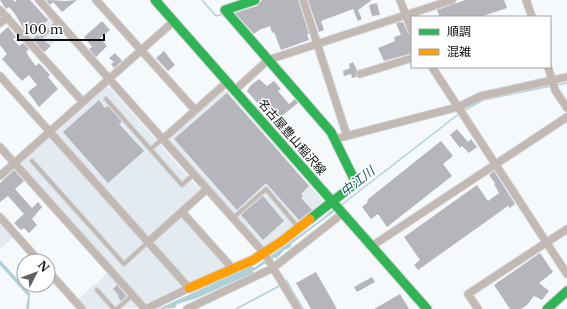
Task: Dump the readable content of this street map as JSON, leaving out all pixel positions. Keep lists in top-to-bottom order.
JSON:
{
  "streets": {
    "street": ["名古屋豊山稲沢線"]
  },
  "water": ["中江川"],
  "legend": ["順調", "混雑"],
  "scale_bar": "100 m",
  "north": "top right"
}
